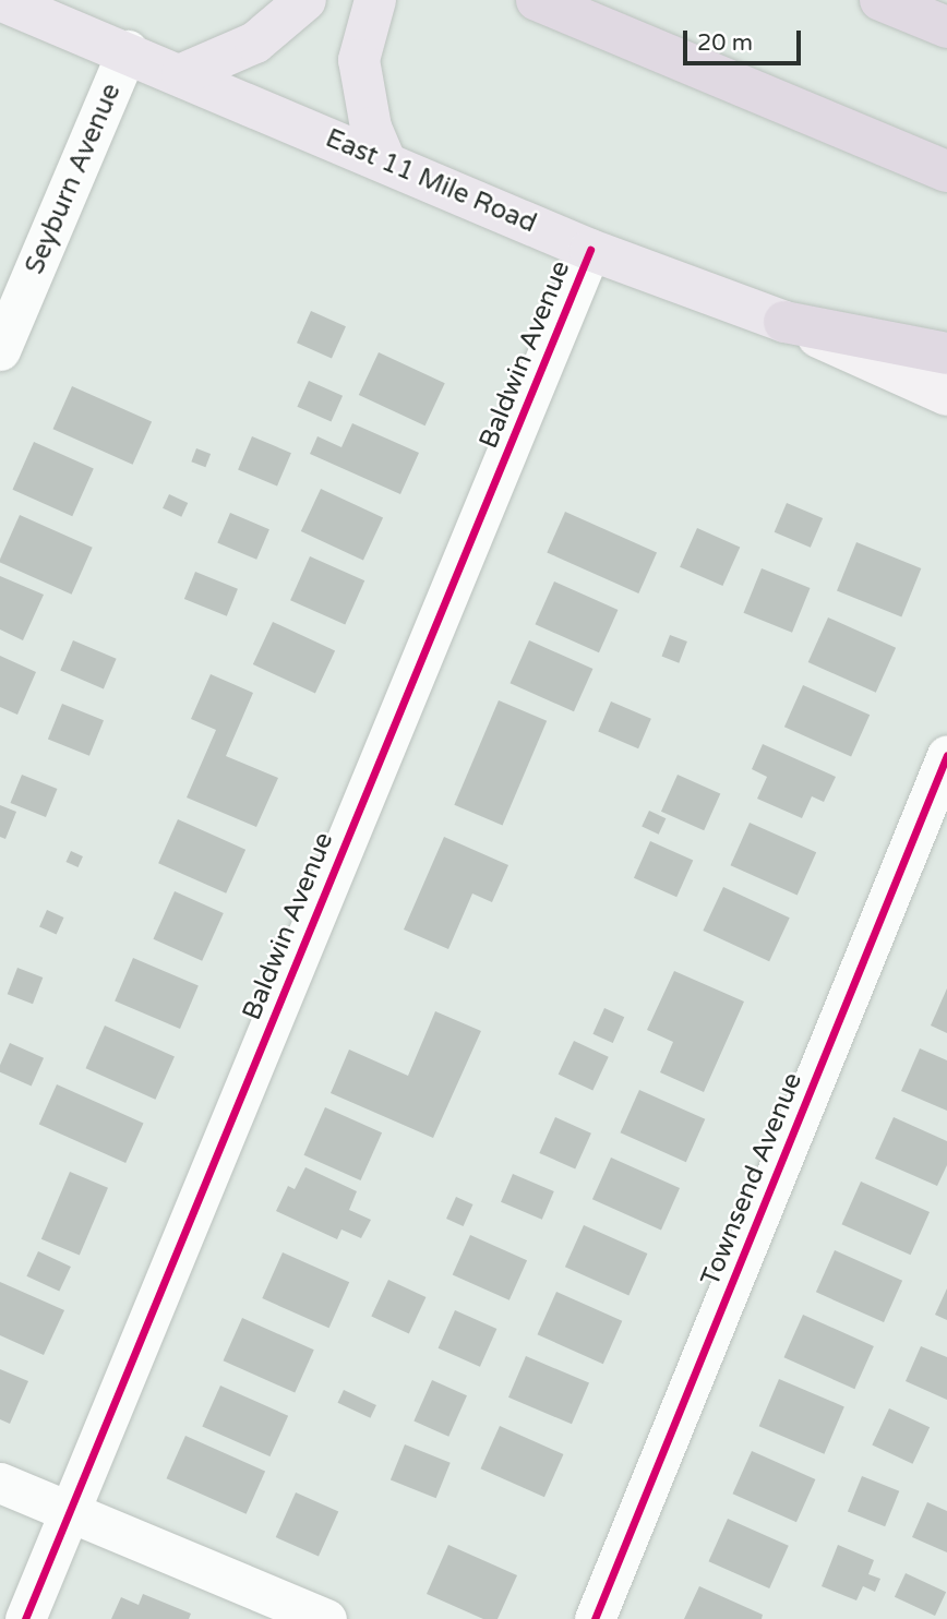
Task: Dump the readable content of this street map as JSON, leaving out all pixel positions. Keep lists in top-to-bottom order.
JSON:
{
  "streets": {
    "main road": ["East 11 Mile Road"],
    "street": ["Seyburn Avenue", "Baldwin Avenue", "Townsend Avenue"]
  },
  "crossings": [
    ["Seyburn Avenue", "East 11 Mile Road"],
    ["East 11 Mile Road", "Baldwin Avenue"]
  ],
  "scale_bar": "20 m"
}
